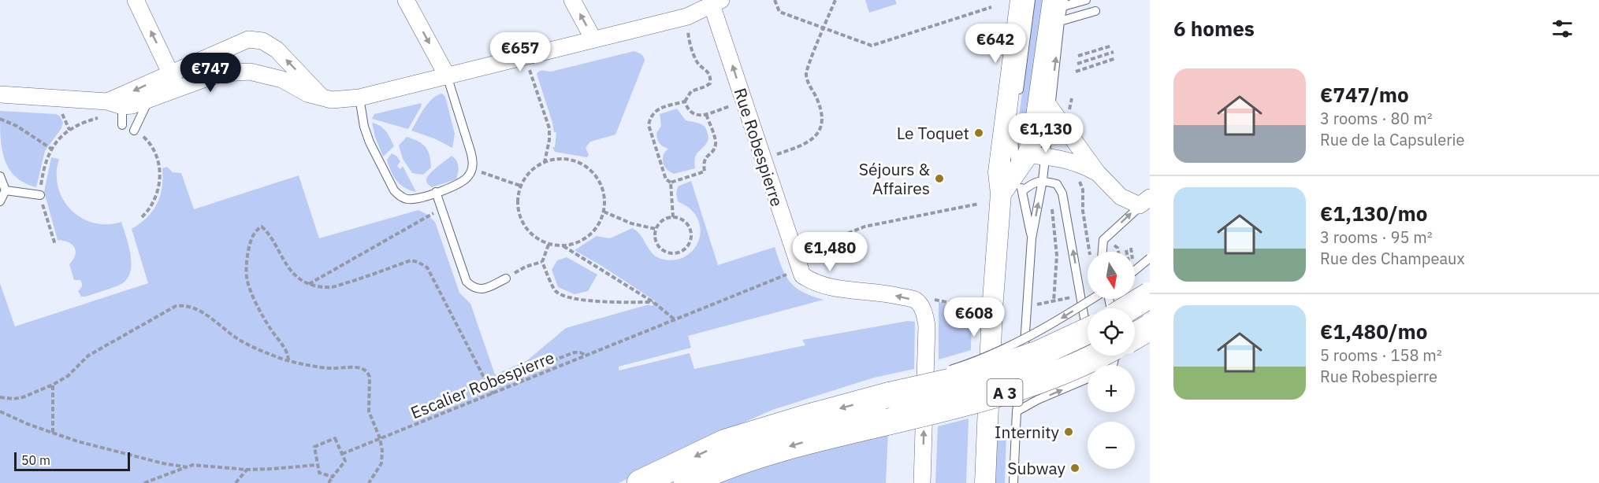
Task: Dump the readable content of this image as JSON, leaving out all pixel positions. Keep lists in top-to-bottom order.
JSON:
{
  "streets": {
    "highway": ["A 3"],
    "street": ["Rue Robespierre"],
    "path": ["Escalier Robespierre"]
  },
  "crossings": [
    ["Rue Robespierre", "Escalier Robespierre"]
  ],
  "one_way": ["Rue Robespierre"],
  "places": [
    "Le Toquet",
    "Séjours & Affaires",
    "Internity",
    "Subway"
  ],
  "scale_bar": "50 m",
  "north": "bottom",
  "page": {
    "heading": "6 homes",
    "price": [
      "€642",
      "€657",
      "€747",
      "€1,130",
      "€1,480",
      "€608"
    ],
    "list": [
      {
        "name": "€747/mo",
        "note": "3 rooms · 80 m² · Rue de la Capsulerie"
      },
      {
        "name": "€1,130/mo",
        "note": "3 rooms · 95 m² · Rue des Champeaux"
      },
      {
        "name": "€1,480/mo",
        "note": "5 rooms · 158 m² · Rue Robespierre"
      }
    ],
    "map_buttons": ["+", "−"],
    "scale": "50 m"
  }
}
